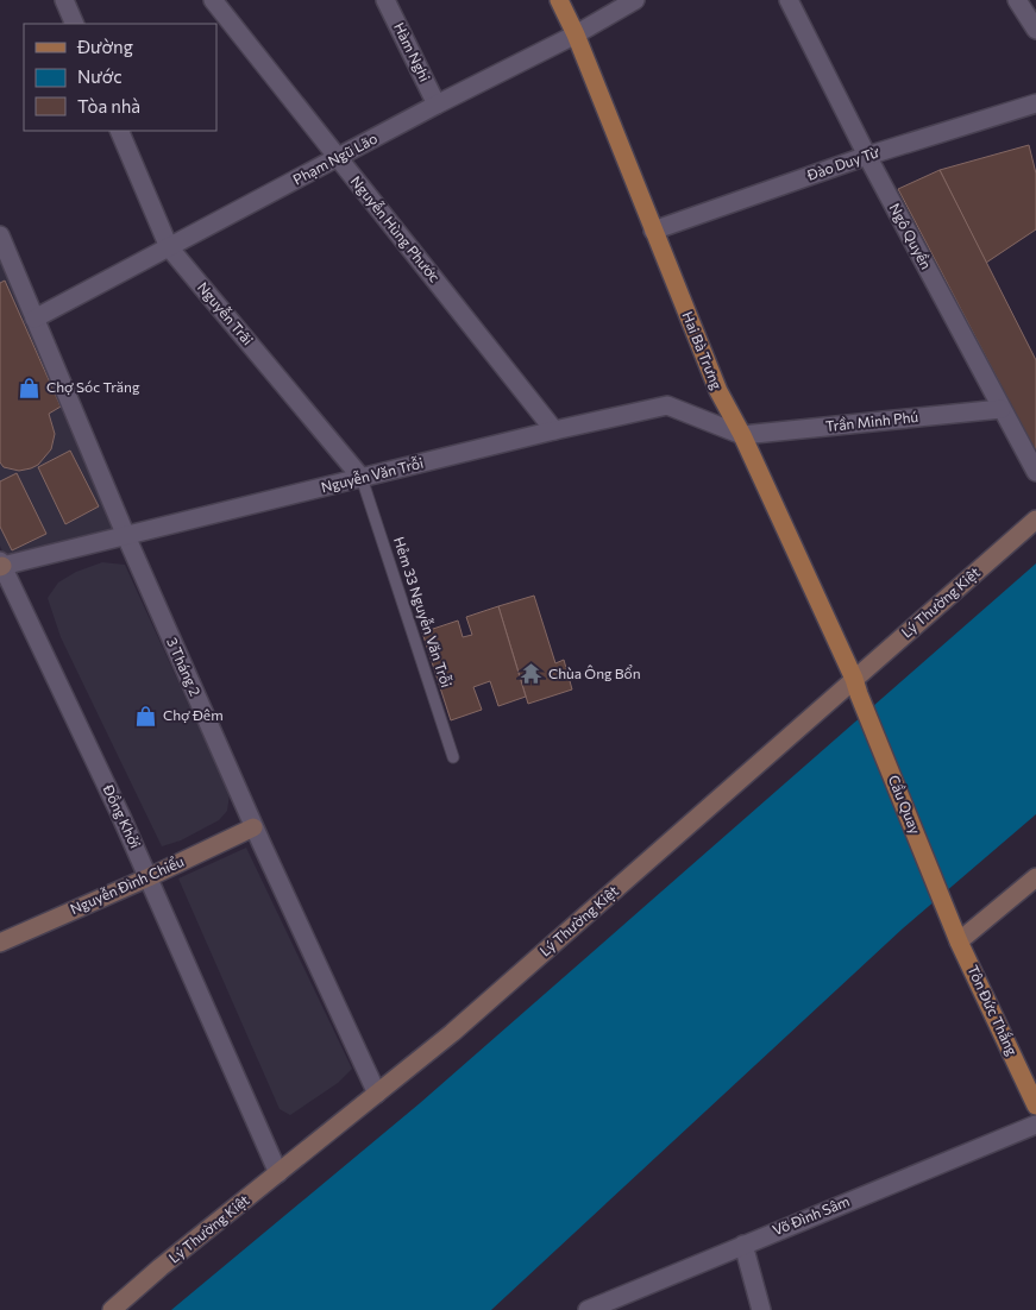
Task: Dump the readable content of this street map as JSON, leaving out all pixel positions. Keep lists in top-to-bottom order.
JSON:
{
  "streets": {
    "main road": ["Hai Bà Trưng", "Cầu Quay", "Tôn Đức Thắng"],
    "street": [
      "Hàm Nghi",
      "Phạm Ngũ Lão",
      "Đào Duy Từ",
      "Nguyễn Hùng Phước",
      "Ngô Quyền",
      "Nguyễn Trãi",
      "Trần Minh Phú",
      "Nguyễn Văn Trỗi",
      "Lý Thường Kiệt",
      "3 Tháng 2",
      "Đồng Khởi",
      "Nguyễn Đình Chiểu",
      "Võ Đình Sâm"
    ],
    "lane": ["Hẻm 33 Nguyễn Văn Trỗi"]
  },
  "crossings": [
    ["Hàm Nghi", "Phạm Ngũ Lão"],
    ["Phạm Ngũ Lão", "Nguyễn Hùng Phước"],
    ["Phạm Ngũ Lão", "Nguyễn Trãi"],
    ["Phạm Ngũ Lão", "Hai Bà Trưng"],
    ["Phạm Ngũ Lão", "3 Tháng 2"],
    ["Đào Duy Từ", "Ngô Quyền"],
    ["Đào Duy Từ", "Hai Bà Trưng"],
    ["Nguyễn Hùng Phước", "Nguyễn Văn Trỗi"],
    ["Ngô Quyền", "Trần Minh Phú"],
    ["Nguyễn Trãi", "Nguyễn Văn Trỗi"],
    ["Nguyễn Trãi", "Hẻm 33 Nguyễn Văn Trỗi"],
    ["Hai Bà Trưng", "Trần Minh Phú"],
    ["Hai Bà Trưng", "Nguyễn Văn Trỗi"],
    ["Hai Bà Trưng", "Lý Thường Kiệt"],
    ["Hai Bà Trưng", "Cầu Quay"],
    ["Trần Minh Phú", "Nguyễn Văn Trỗi"],
    ["Nguyễn Văn Trỗi", "Hẻm 33 Nguyễn Văn Trỗi"],
    ["Nguyễn Văn Trỗi", "3 Tháng 2"],
    ["Nguyễn Văn Trỗi", "Đồng Khởi"],
    ["Lý Thường Kiệt", "3 Tháng 2"],
    ["Lý Thường Kiệt", "Cầu Quay"],
    ["Lý Thường Kiệt", "Đồng Khởi"],
    ["3 Tháng 2", "Nguyễn Đình Chiểu"],
    ["Cầu Quay", "Tôn Đức Thắng"],
    ["Đồng Khởi", "Nguyễn Đình Chiểu"]
  ],
  "places": {
    "shop": ["Chợ Sóc Trăng", "Chợ Đêm"],
    "temple": ["Chùa Ông Bổn"]
  },
  "legend": ["Đường", "Nước", "Tòa nhà"]
}
